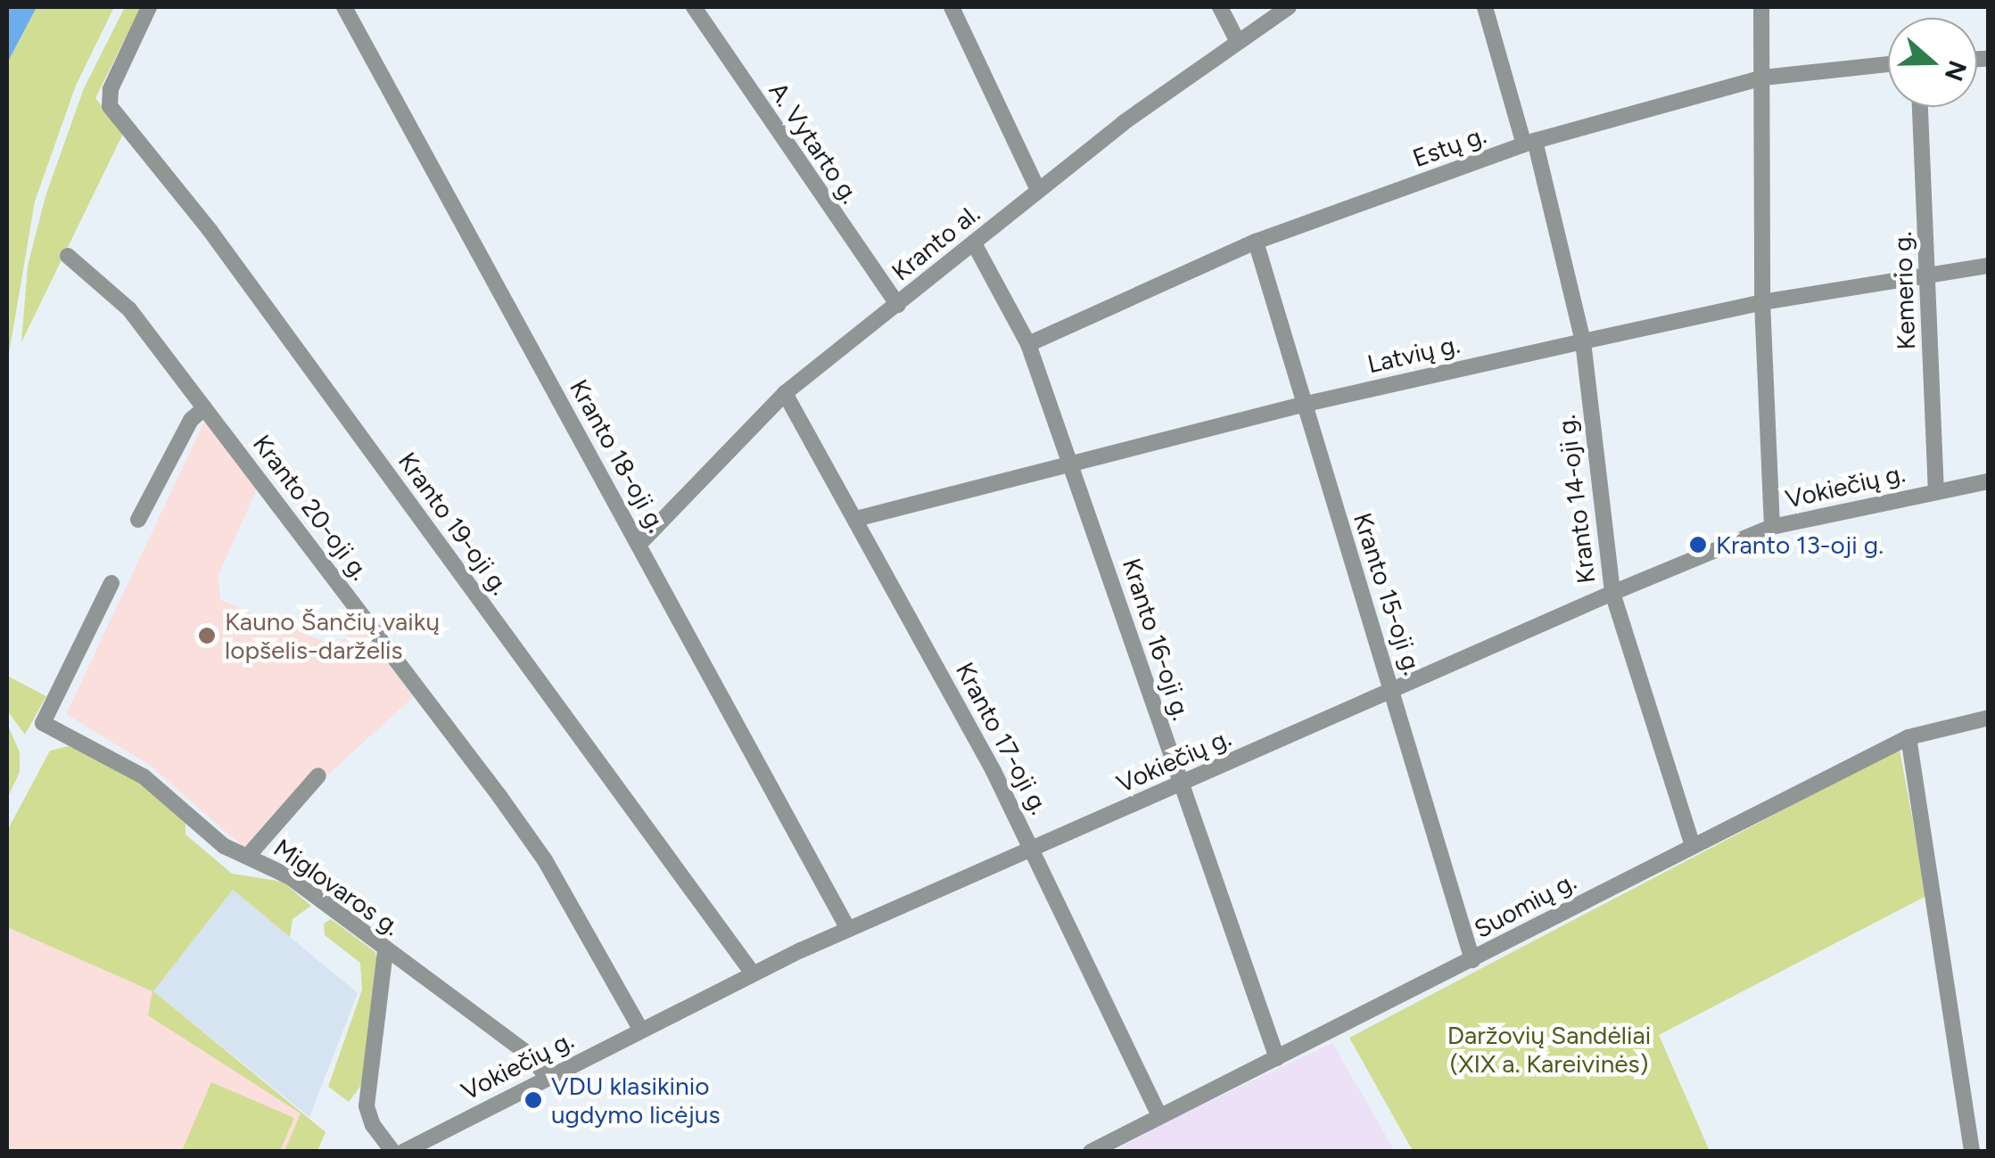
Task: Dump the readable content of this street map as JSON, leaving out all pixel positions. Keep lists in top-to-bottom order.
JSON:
{
  "streets": {
    "street": [
      "A. Vytarto g.",
      "Estų g.",
      "Kranto al.",
      "Kemerio g.",
      "Latvių g.",
      "Kranto 18-oji g.",
      "Vokiečių g.",
      "Kranto 14-oji g.",
      "Kranto 20-oji g.",
      "Kranto 19-oji g.",
      "Kranto 15-oji g.",
      "Kranto 16-oji g.",
      "Kranto 17-oji g.",
      "Miglovaros g.",
      "Suomių g."
    ]
  },
  "crossings": [
    ["A. Vytarto g.", "Kranto al."],
    ["Estų g.", "Kranto 14-oji g."],
    ["Estų g.", "Kranto 15-oji g."],
    ["Estų g.", "Kranto 16-oji g."],
    ["Kranto al.", "Kranto 18-oji g."],
    ["Kranto al.", "Kranto 16-oji g."],
    ["Kranto al.", "Kranto 17-oji g."],
    ["Kemerio g.", "Latvių g."],
    ["Kemerio g.", "Vokiečių g."],
    ["Latvių g.", "Kranto 14-oji g."],
    ["Latvių g.", "Kranto 15-oji g."],
    ["Latvių g.", "Kranto 16-oji g."],
    ["Latvių g.", "Kranto 17-oji g."],
    ["Kranto 18-oji g.", "Vokiečių g."],
    ["Vokiečių g.", "Kranto 14-oji g."],
    ["Vokiečių g.", "Kranto 20-oji g."],
    ["Vokiečių g.", "Kranto 19-oji g."],
    ["Vokiečių g.", "Kranto 15-oji g."],
    ["Vokiečių g.", "Kranto 16-oji g."],
    ["Vokiečių g.", "Kranto 17-oji g."],
    ["Vokiečių g.", "Miglovaros g."],
    ["Kranto 14-oji g.", "Suomių g."],
    ["Kranto 15-oji g.", "Suomių g."],
    ["Kranto 16-oji g.", "Suomių g."],
    ["Kranto 17-oji g.", "Suomių g."]
  ],
  "parks": ["Daržovių Sandėliai (XIX a. Kareivinės)"],
  "places": ["Kranto 13-oji g.", "Kauno Šančių vaikų lopšelis-darželis", "VDU klasikinio ugdymo licėjus"],
  "north": "right"
}
